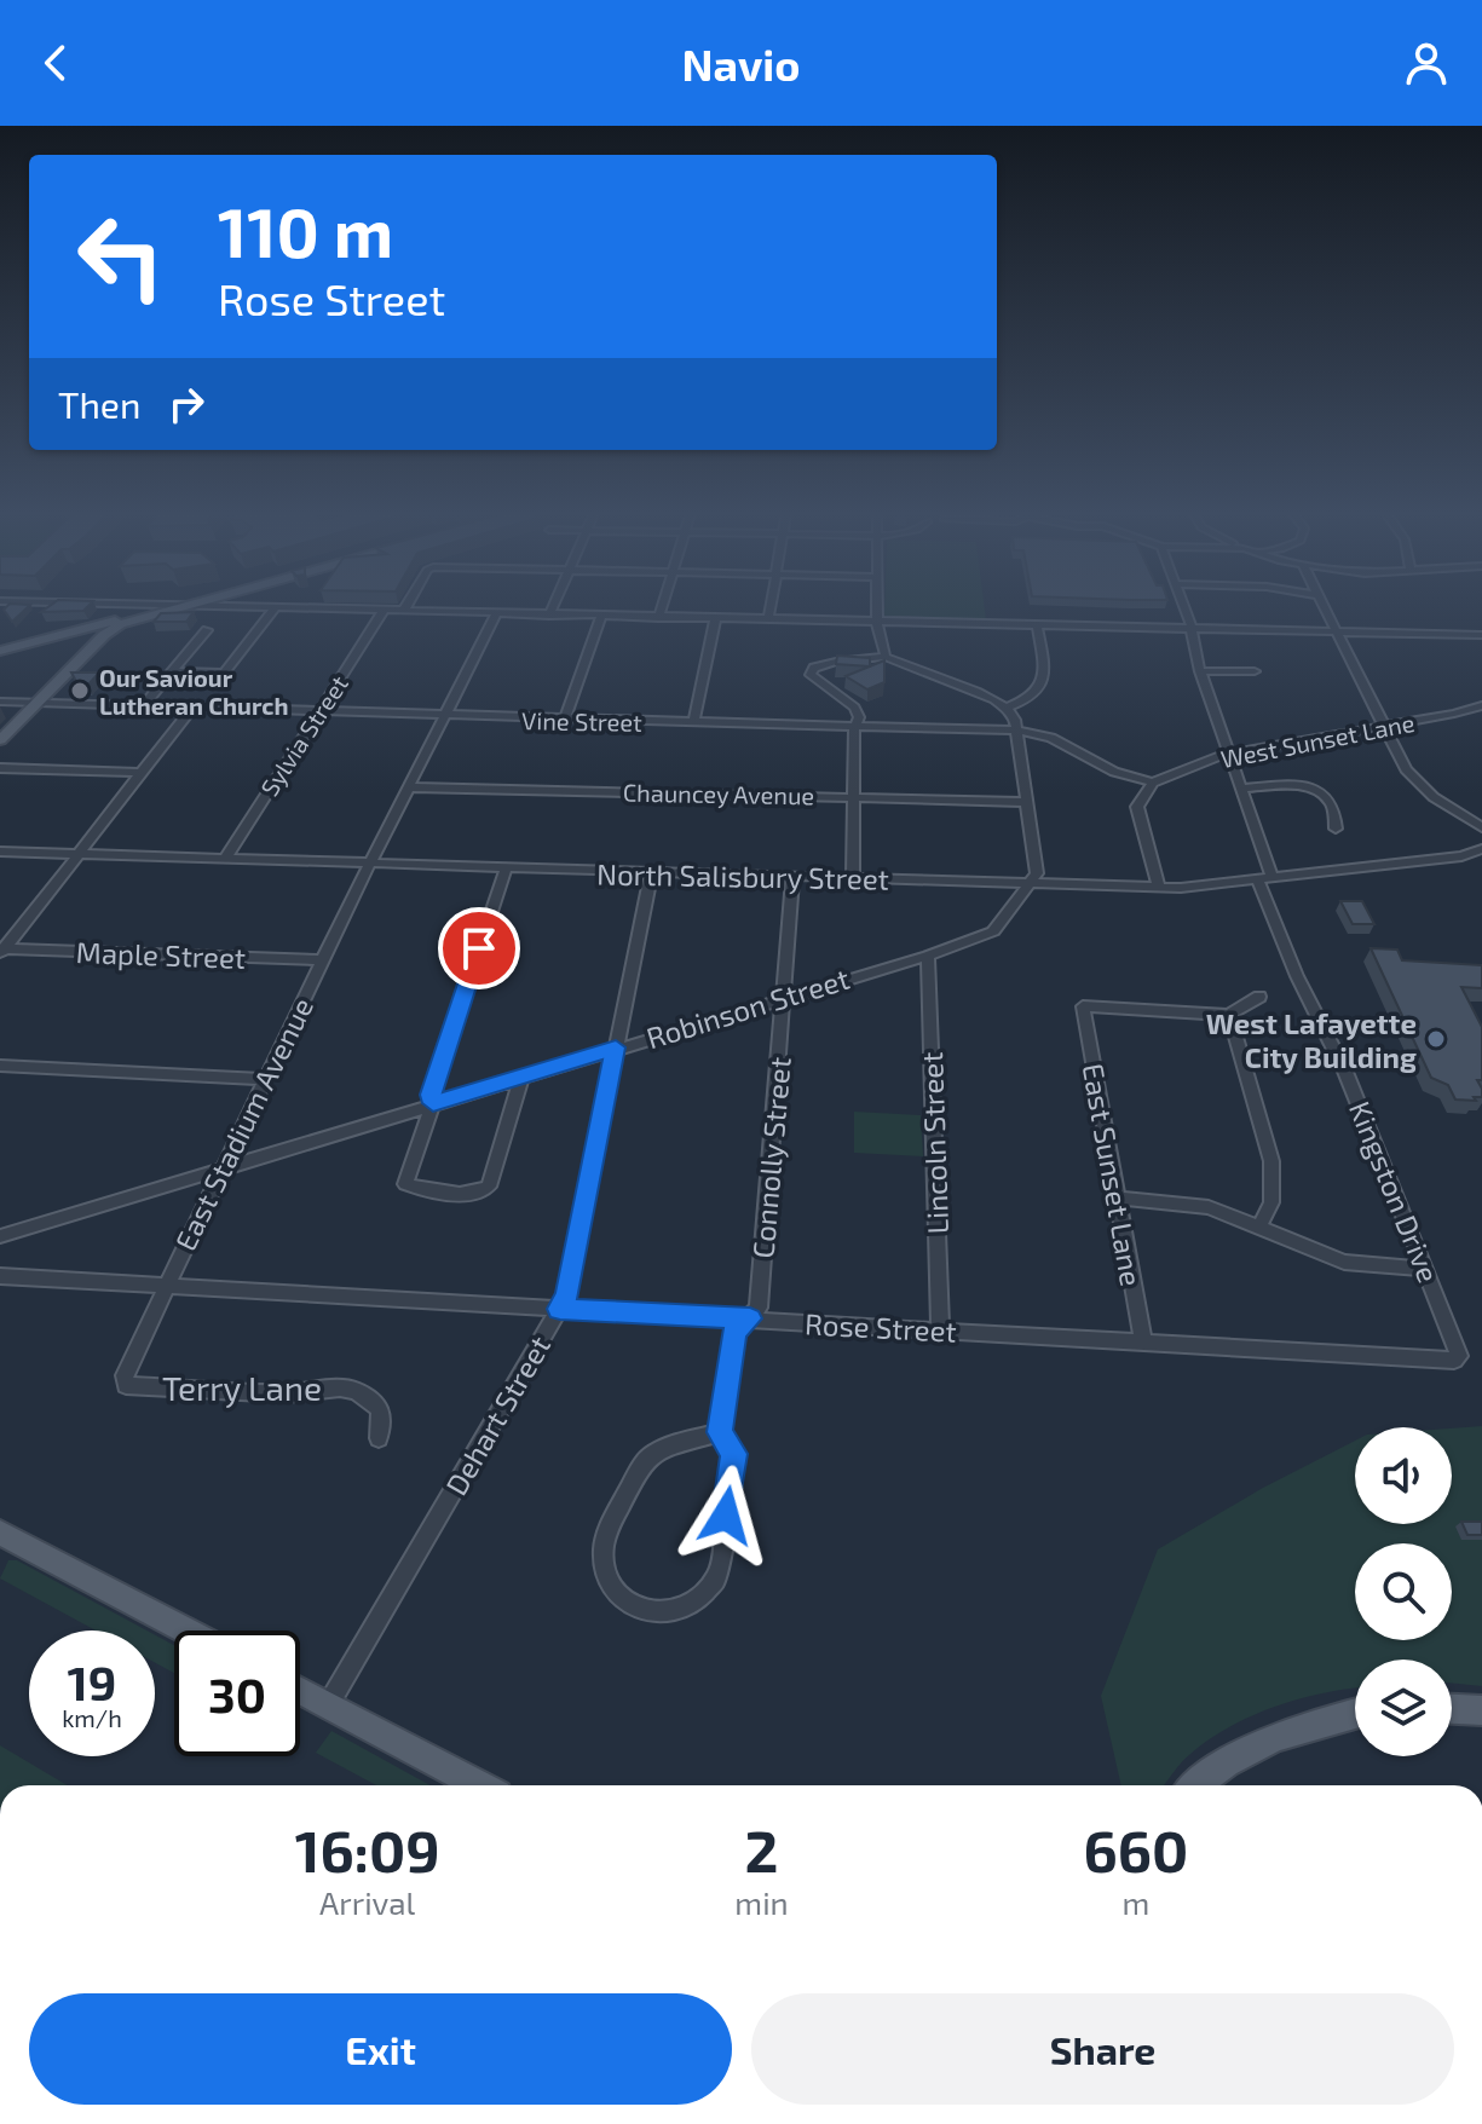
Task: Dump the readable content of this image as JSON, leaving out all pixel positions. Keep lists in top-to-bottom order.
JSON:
{
  "streets": {
    "street": [
      "Vine Street",
      "Sylvia Street",
      "West Sunset Lane",
      "Chauncey Avenue",
      "North Salisbury Street",
      "Maple Street",
      "Robinson Street",
      "East Stadium Avenue",
      "Lincoln Street",
      "Connolly Street",
      "East Sunset Lane",
      "Kingston Drive",
      "Rose Street",
      "Terry Lane",
      "Dehart Street"
    ]
  },
  "crossings": [
    ["Vine Street", "Sylvia Street"],
    ["Vine Street", "West Sunset Lane"],
    ["Vine Street", "East Stadium Avenue"],
    ["Sylvia Street", "North Salisbury Street"],
    ["West Sunset Lane", "Kingston Drive"],
    ["Chauncey Avenue", "East Stadium Avenue"],
    ["North Salisbury Street", "Robinson Street"],
    ["North Salisbury Street", "East Stadium Avenue"],
    ["North Salisbury Street", "Connolly Street"],
    ["North Salisbury Street", "Kingston Drive"],
    ["North Salisbury Street", "Dehart Street"],
    ["Maple Street", "East Stadium Avenue"],
    ["Robinson Street", "East Stadium Avenue"],
    ["Robinson Street", "Lincoln Street"],
    ["Robinson Street", "Connolly Street"],
    ["Robinson Street", "Dehart Street"],
    ["East Stadium Avenue", "Rose Street"],
    ["East Stadium Avenue", "Terry Lane"],
    ["Lincoln Street", "Rose Street"],
    ["Connolly Street", "Rose Street"],
    ["East Sunset Lane", "Rose Street"],
    ["Kingston Drive", "Rose Street"],
    ["Rose Street", "Dehart Street"]
  ],
  "places": ["Our Saviour Lutheran Church", "West Lafayette City Building"],
  "page": {
    "header": "Navio",
    "turn": ["110 m", "Rose Street"],
    "then": "Then",
    "speed": "19 km/h",
    "limit": "30",
    "eta": [
      "16:09",
      "Arrival",
      "2",
      "min",
      "660",
      "m"
    ],
    "buttons": ["Exit", "Share"]
  }
}
